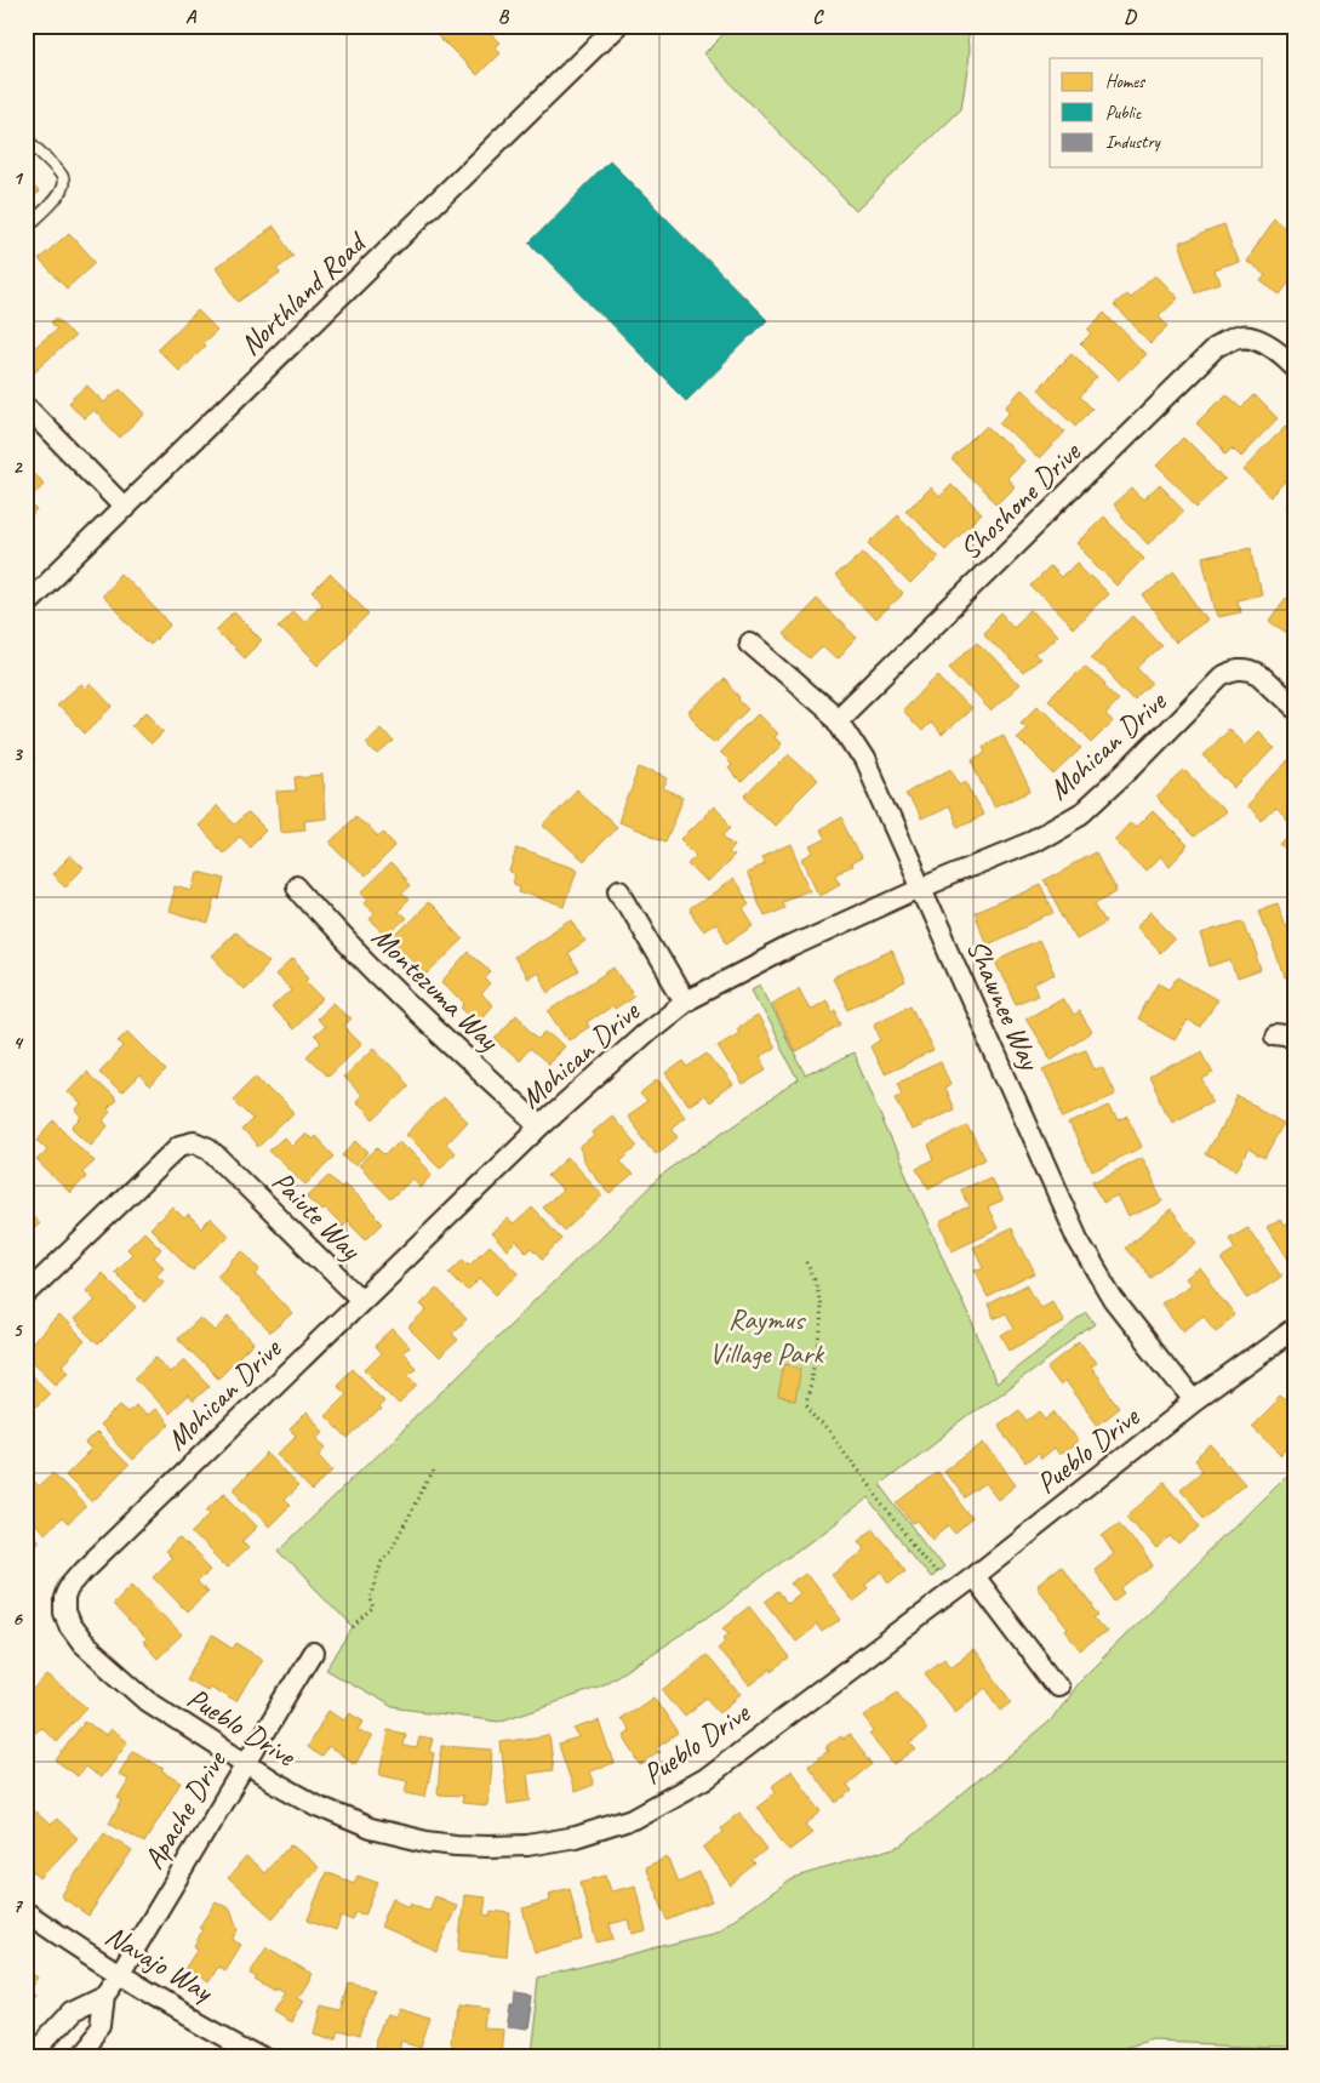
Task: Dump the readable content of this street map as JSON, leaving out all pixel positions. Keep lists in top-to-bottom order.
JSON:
{
  "streets": {
    "street": [
      "Northland Road",
      "Shoshone Drive",
      "Mohican Drive",
      "Montezuma Way",
      "Shawnee Way",
      "Paiute Way",
      "Pueblo Drive",
      "Apache Drive",
      "Navajo Way"
    ]
  },
  "crossings": [
    ["Shoshone Drive", "Shawnee Way"],
    ["Mohican Drive", "Montezuma Way"],
    ["Mohican Drive", "Shawnee Way"],
    ["Mohican Drive", "Paiute Way"],
    ["Mohican Drive", "Pueblo Drive"],
    ["Shawnee Way", "Pueblo Drive"],
    ["Pueblo Drive", "Apache Drive"],
    ["Apache Drive", "Navajo Way"]
  ],
  "parks": ["Raymus Village Park"],
  "legend": ["Homes", "Public", "Industry"],
  "grid": {
    "columns": [
      "A",
      "B",
      "C",
      "D"
    ],
    "rows": [
      "1",
      "2",
      "3",
      "4",
      "5",
      "6",
      "7"
    ]
  }
}
